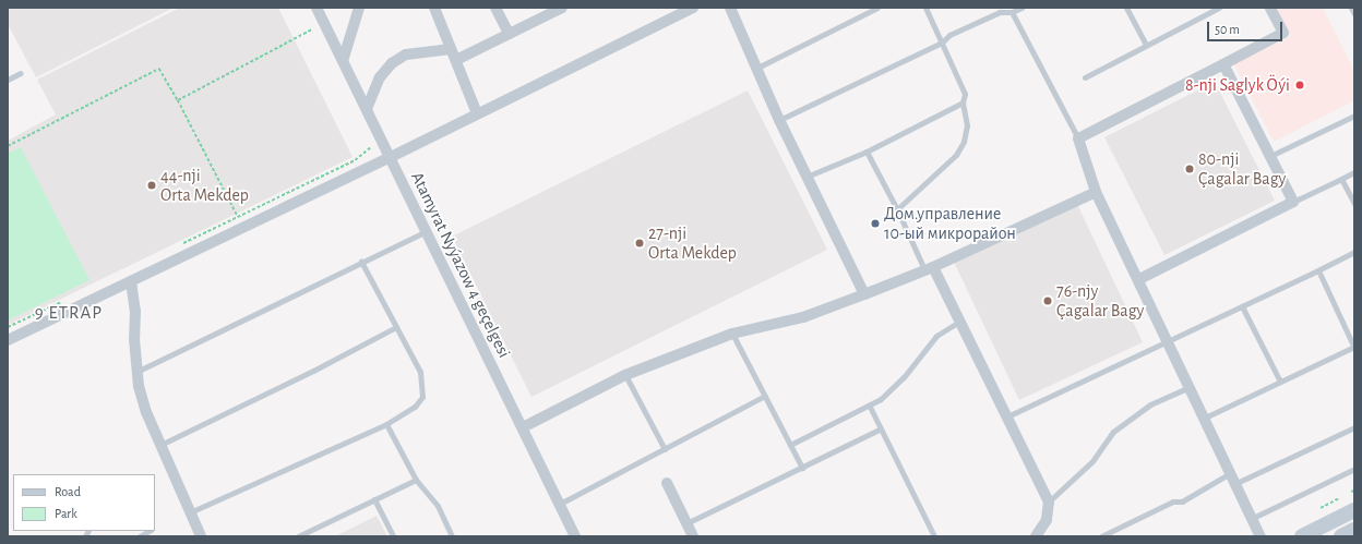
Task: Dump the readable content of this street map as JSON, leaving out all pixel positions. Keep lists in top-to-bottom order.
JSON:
{
  "streets": {
    "street": ["Atamyrat Nyýazow 4 geçelgesi"]
  },
  "districts": ["9 ETRAP"],
  "places": [
    "8-nji Saglyk Öýi",
    "80-nji Çagalar Bagy",
    "44-nji Orta Mekdep",
    "Дом.управление 10-ый микрорайон",
    "27-nji Orta Mekdep",
    "76-njy Çagalar Bagy"
  ],
  "legend": ["Road", "Park"],
  "scale_bar": "50 m"
}
